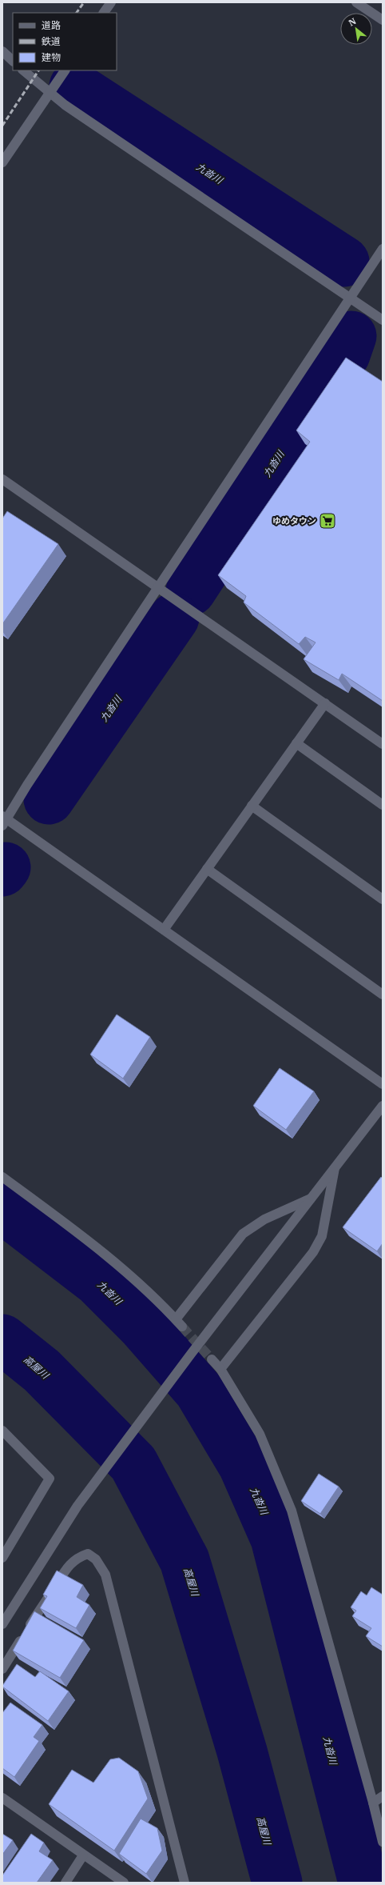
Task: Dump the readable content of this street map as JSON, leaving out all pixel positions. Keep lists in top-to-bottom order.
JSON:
{
  "water": ["九沓川", "高屋川"],
  "places": {
    "supermarket": ["ゆめタウン"]
  },
  "legend": ["道路", "鉄道", "建物"],
  "north": "top left"
}
